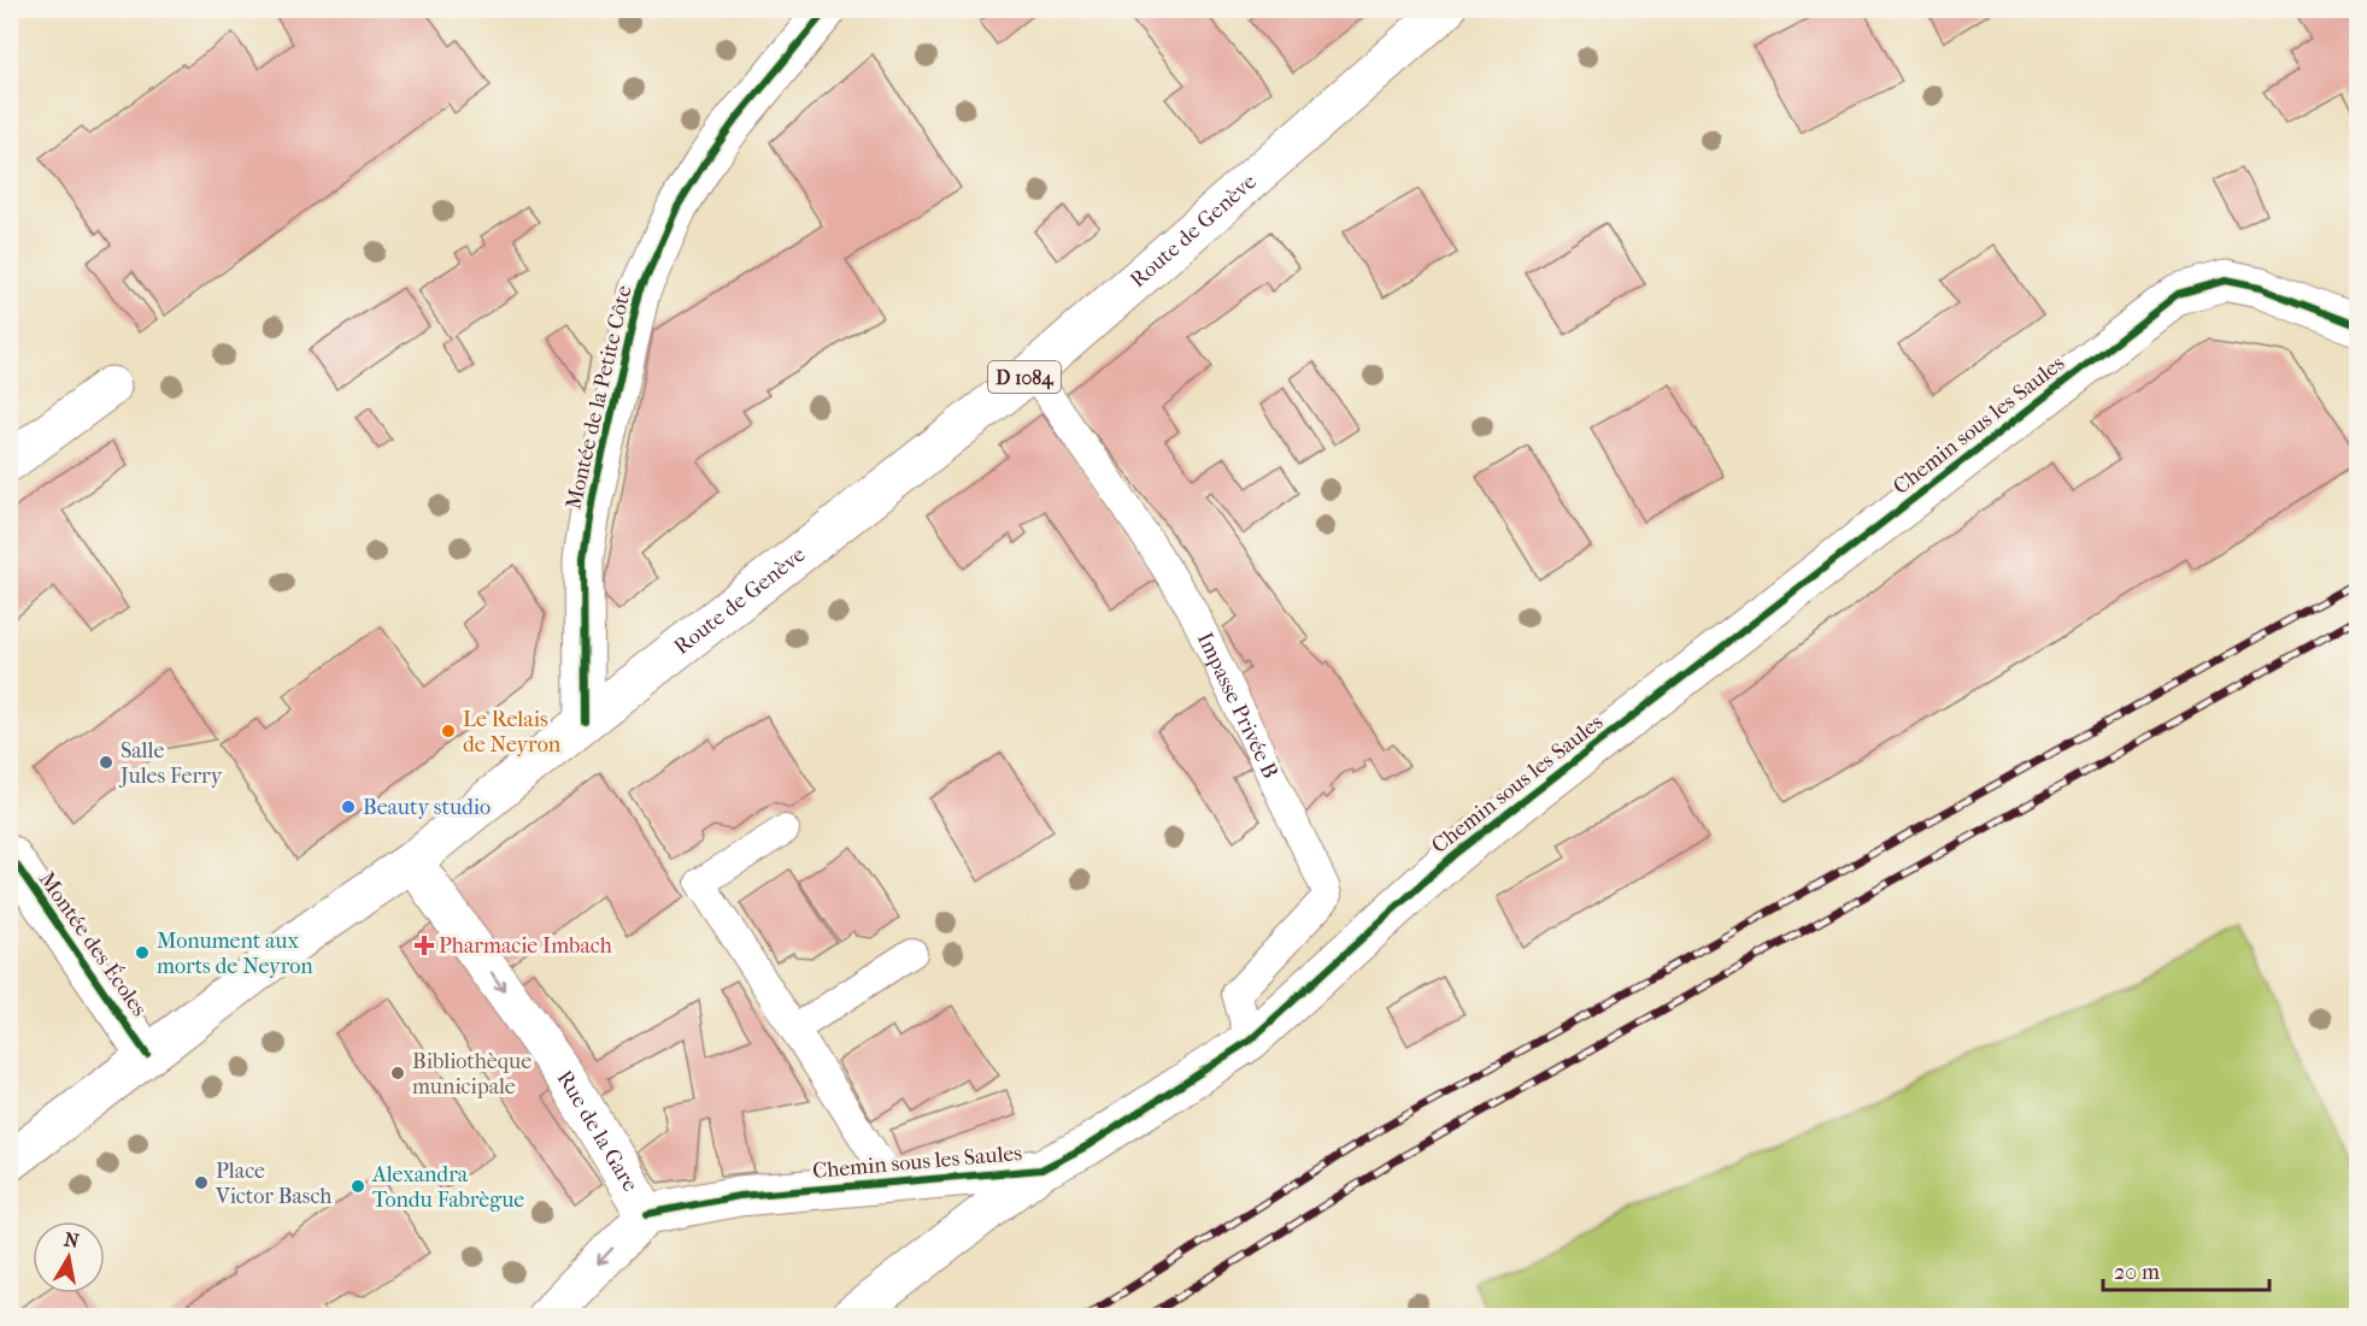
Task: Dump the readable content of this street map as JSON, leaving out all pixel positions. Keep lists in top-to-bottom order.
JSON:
{
  "streets": {
    "street": [
      "Route de Genève",
      "D 1084",
      "Montée de la Petite Côte",
      "Chemin sous les Saules",
      "Montée des Écoles",
      "Rue de la Gare"
    ],
    "lane": ["Impasse Privée B"]
  },
  "crossings": [
    ["Route de Genève", "Montée de la Petite Côte"],
    ["Route de Genève", "Impasse Privée B"],
    ["Route de Genève", "Montée des Écoles"],
    ["Route de Genève", "Rue de la Gare"],
    ["Chemin sous les Saules", "Impasse Privée B"],
    ["Chemin sous les Saules", "Rue de la Gare"]
  ],
  "one_way": ["Rue de la Gare"],
  "places": {
    "other": [
      "Le Relais de Neyron",
      "Salle Jules Ferry",
      "Beauty studio",
      "Monument aux morts de Neyron",
      "Bibliothèque municipale",
      "Place Victor Basch",
      "Alexandra Tondu Fabrègue"
    ],
    "health": ["Pharmacie Imbach"]
  },
  "scale_bar": "20 m",
  "north": "top"
}
